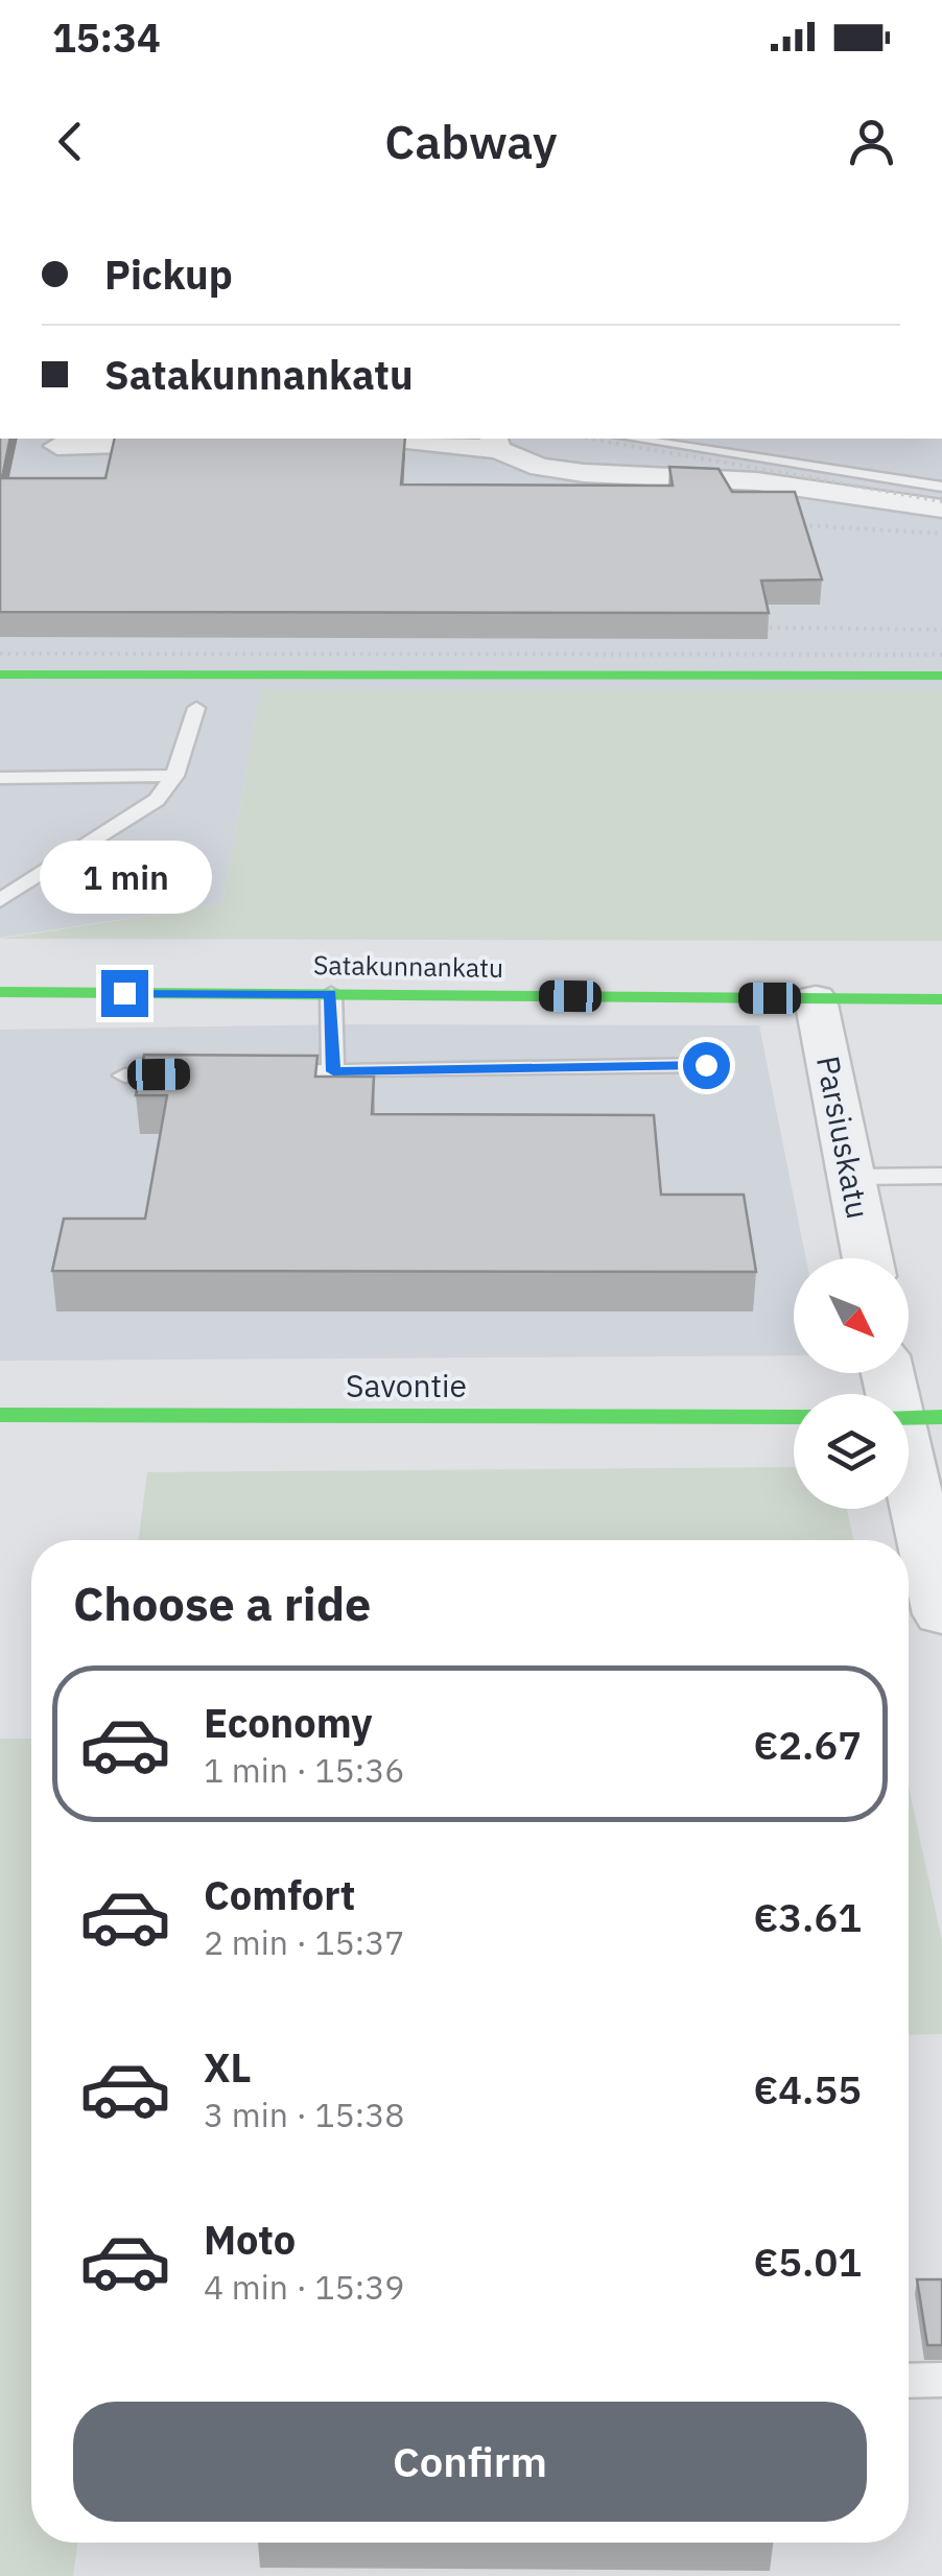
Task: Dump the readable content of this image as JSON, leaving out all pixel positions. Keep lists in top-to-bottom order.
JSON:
{
  "streets": {
    "street": ["Satakunnankatu", "Parsiuskatu", "Savontie"]
  },
  "crossings": [
    ["Satakunnankatu", "Parsiuskatu"]
  ],
  "north": "bottom right",
  "page": {
    "status": "15:34",
    "header": "Cabway",
    "banner": ["Pickup", "Satakunnankatu"],
    "bubble": "1 min",
    "heading": "Choose a ride",
    "list": [
      {
        "name": "Economy",
        "note": "1 min · 15:36",
        "value": "€2.67"
      },
      {
        "name": "Comfort",
        "note": "2 min · 15:37",
        "value": "€3.61"
      },
      {
        "name": "XL",
        "note": "3 min · 15:38",
        "value": "€4.55"
      },
      {
        "name": "Moto",
        "note": "4 min · 15:39",
        "value": "€5.01"
      }
    ],
    "buttons": "Confirm"
  }
}
